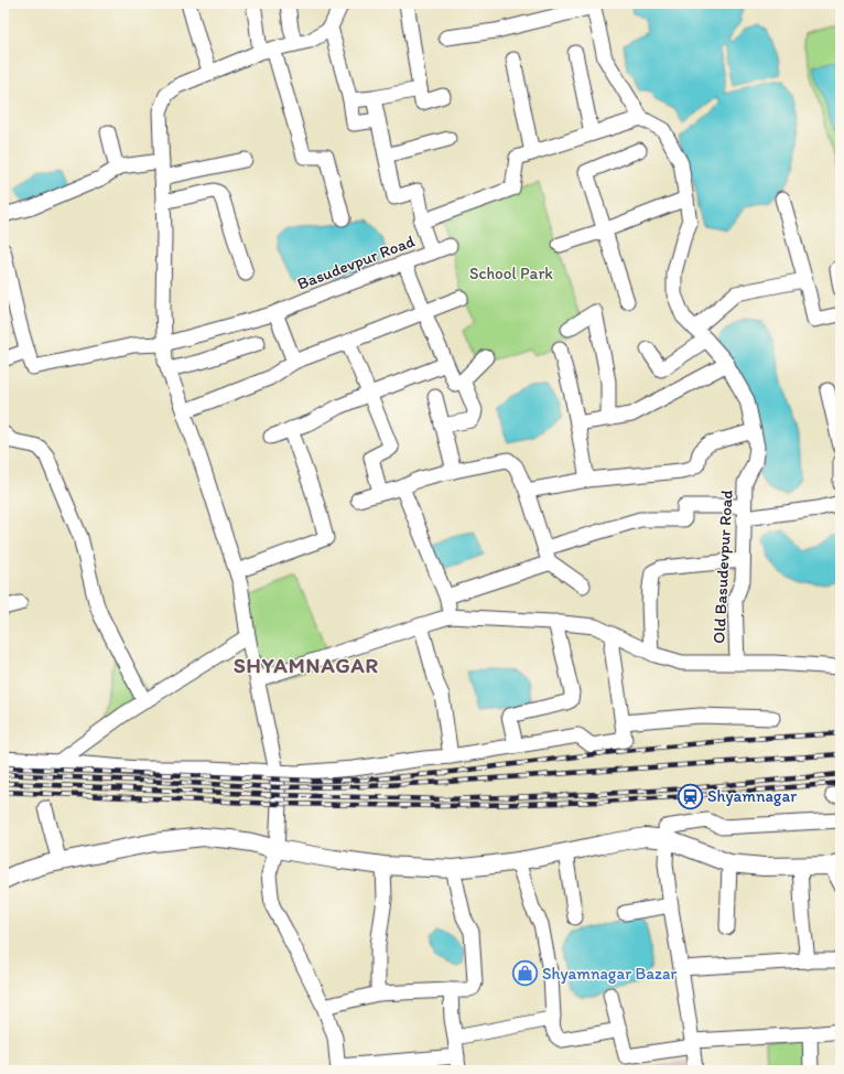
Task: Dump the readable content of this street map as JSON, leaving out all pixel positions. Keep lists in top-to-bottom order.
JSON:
{
  "streets": {
    "street": ["Basudevpur Road", "Old Basudevpur Road"]
  },
  "crossings": [
    ["Basudevpur Road", "Old Basudevpur Road"]
  ],
  "districts": ["SHYAMNAGAR"],
  "parks": ["School Park"],
  "places": {
    "station": ["Shyamnagar"],
    "shop": ["Shyamnagar Bazar"]
  }
}
